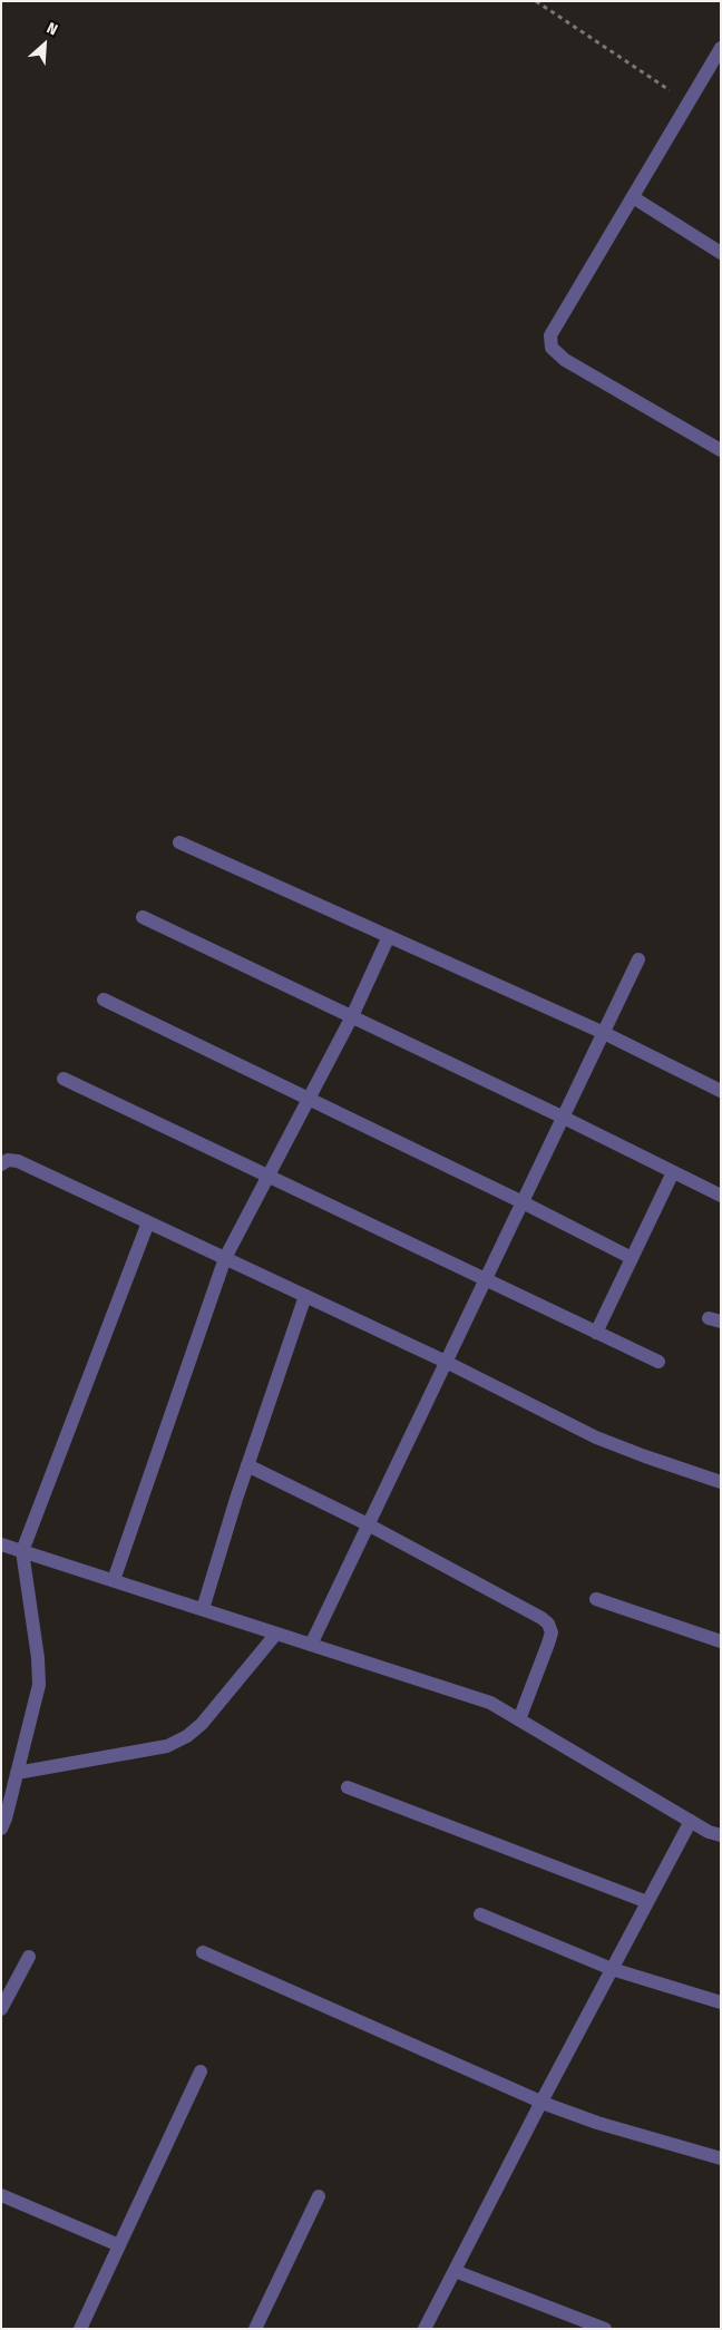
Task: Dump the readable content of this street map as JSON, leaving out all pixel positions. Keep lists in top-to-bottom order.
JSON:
{
  "north": "top right"
}
